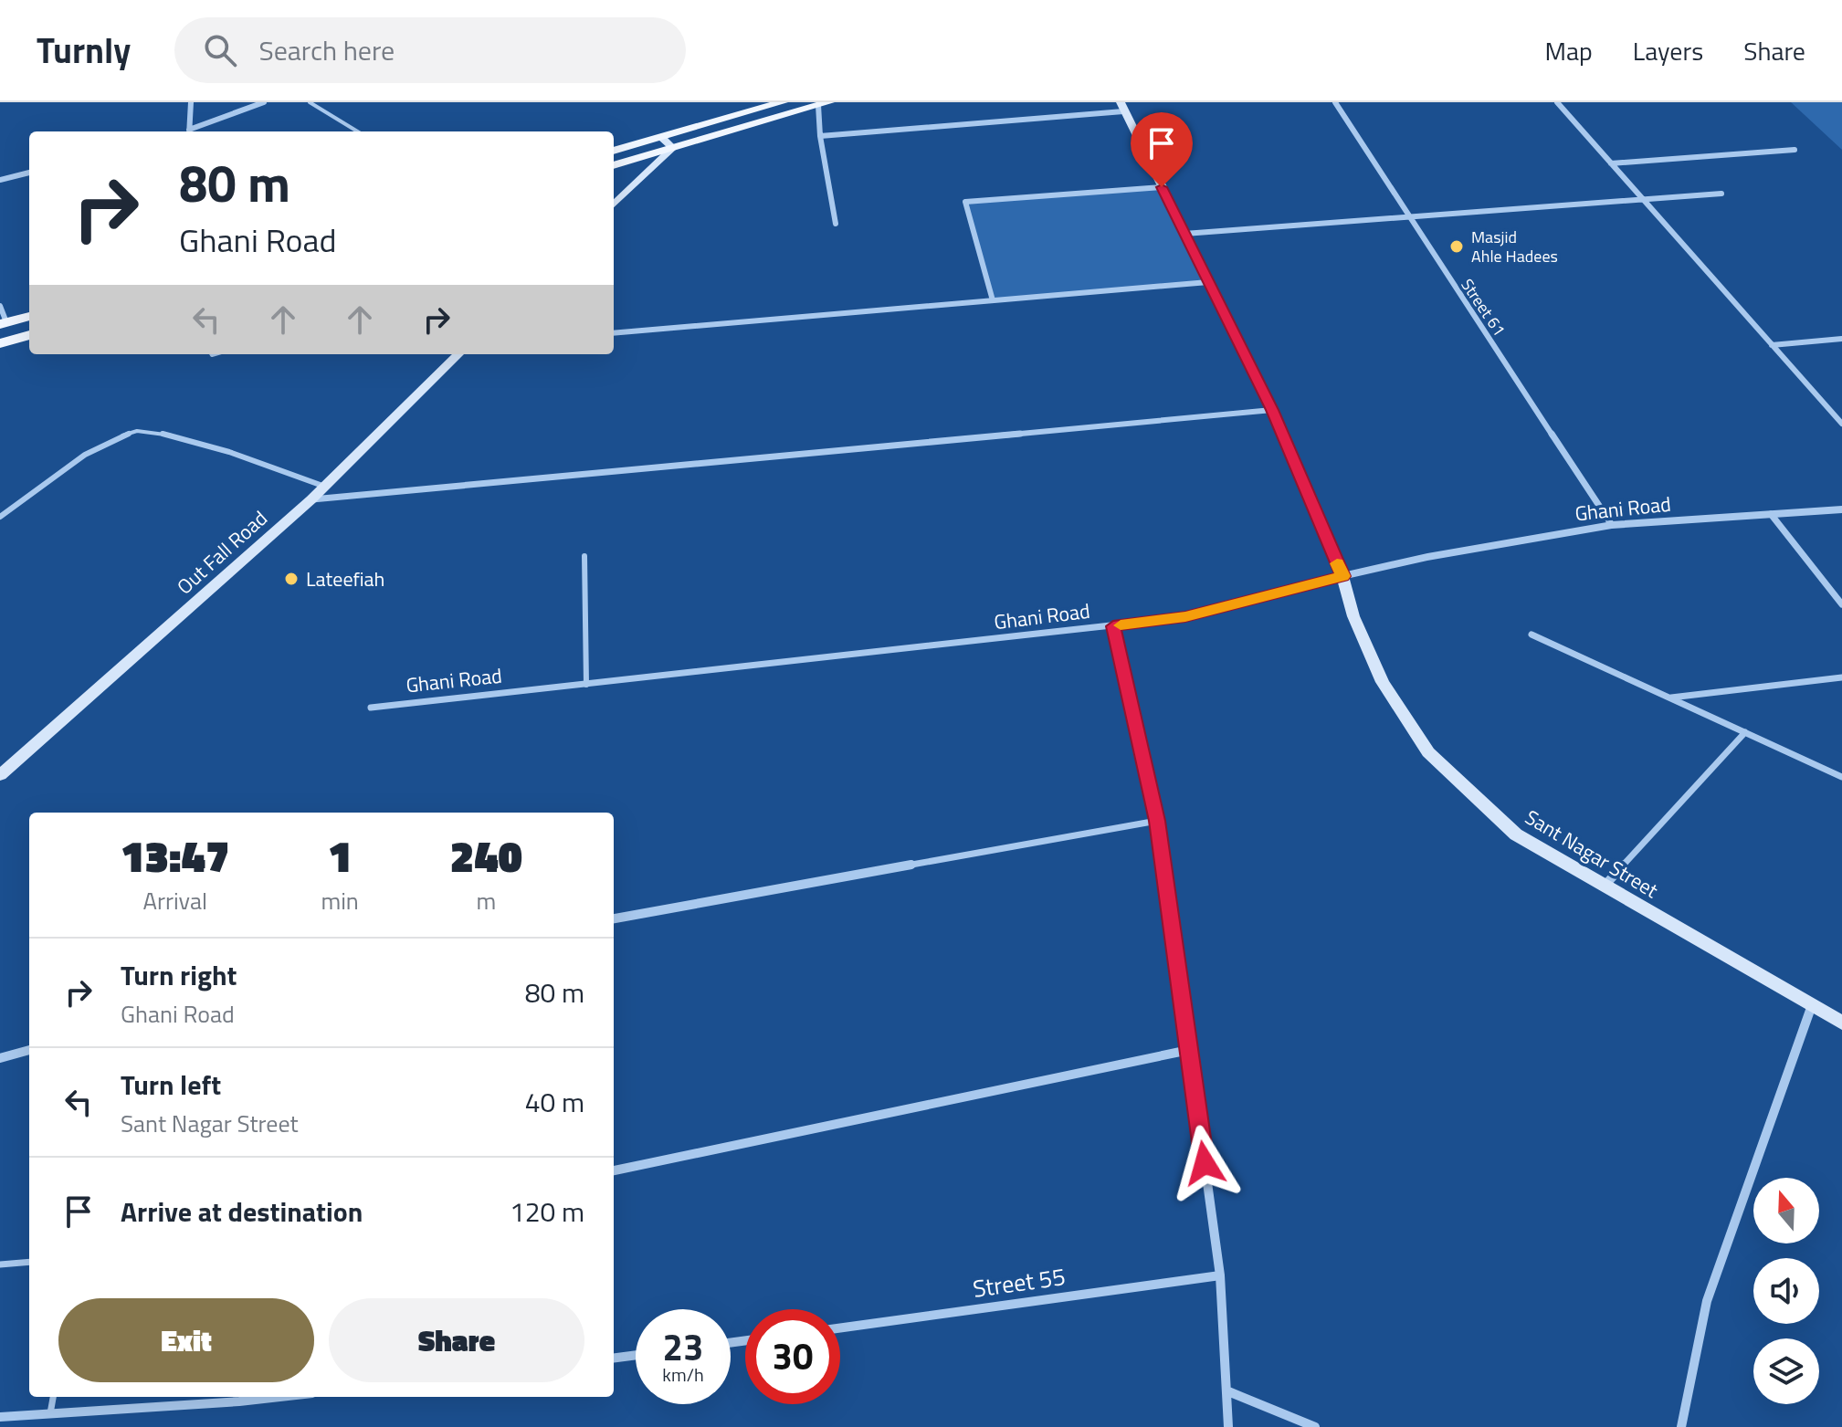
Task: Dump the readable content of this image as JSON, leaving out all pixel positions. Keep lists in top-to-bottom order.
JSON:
{
  "streets": {
    "main road": ["Out Fall Road", "Sant Nagar Street"],
    "street": ["Street 61", "Ghani Road", "Street 55"]
  },
  "crossings": [
    ["Street 61", "Ghani Road"],
    ["Ghani Road", "Sant Nagar Street"]
  ],
  "places": ["Masjid Ahle Hadees", "Lateefiah"],
  "north": "top",
  "page": {
    "header": "Turnly",
    "search": "Search here",
    "nav": ["Map", "Layers", "Share"],
    "turn": ["80 m", "Ghani Road"],
    "eta": [
      "13:47",
      "Arrival",
      "1",
      "min",
      "240",
      "m"
    ],
    "list": [
      {
        "name": "Turn right",
        "note": "Ghani Road",
        "value": "80 m"
      },
      {
        "name": "Turn left",
        "note": "Sant Nagar Street",
        "value": "40 m"
      },
      {
        "name": "Arrive at destination",
        "value": "120 m"
      }
    ],
    "buttons": ["Exit", "Share"],
    "speed": "23 km/h",
    "limit": "30"
  }
}
